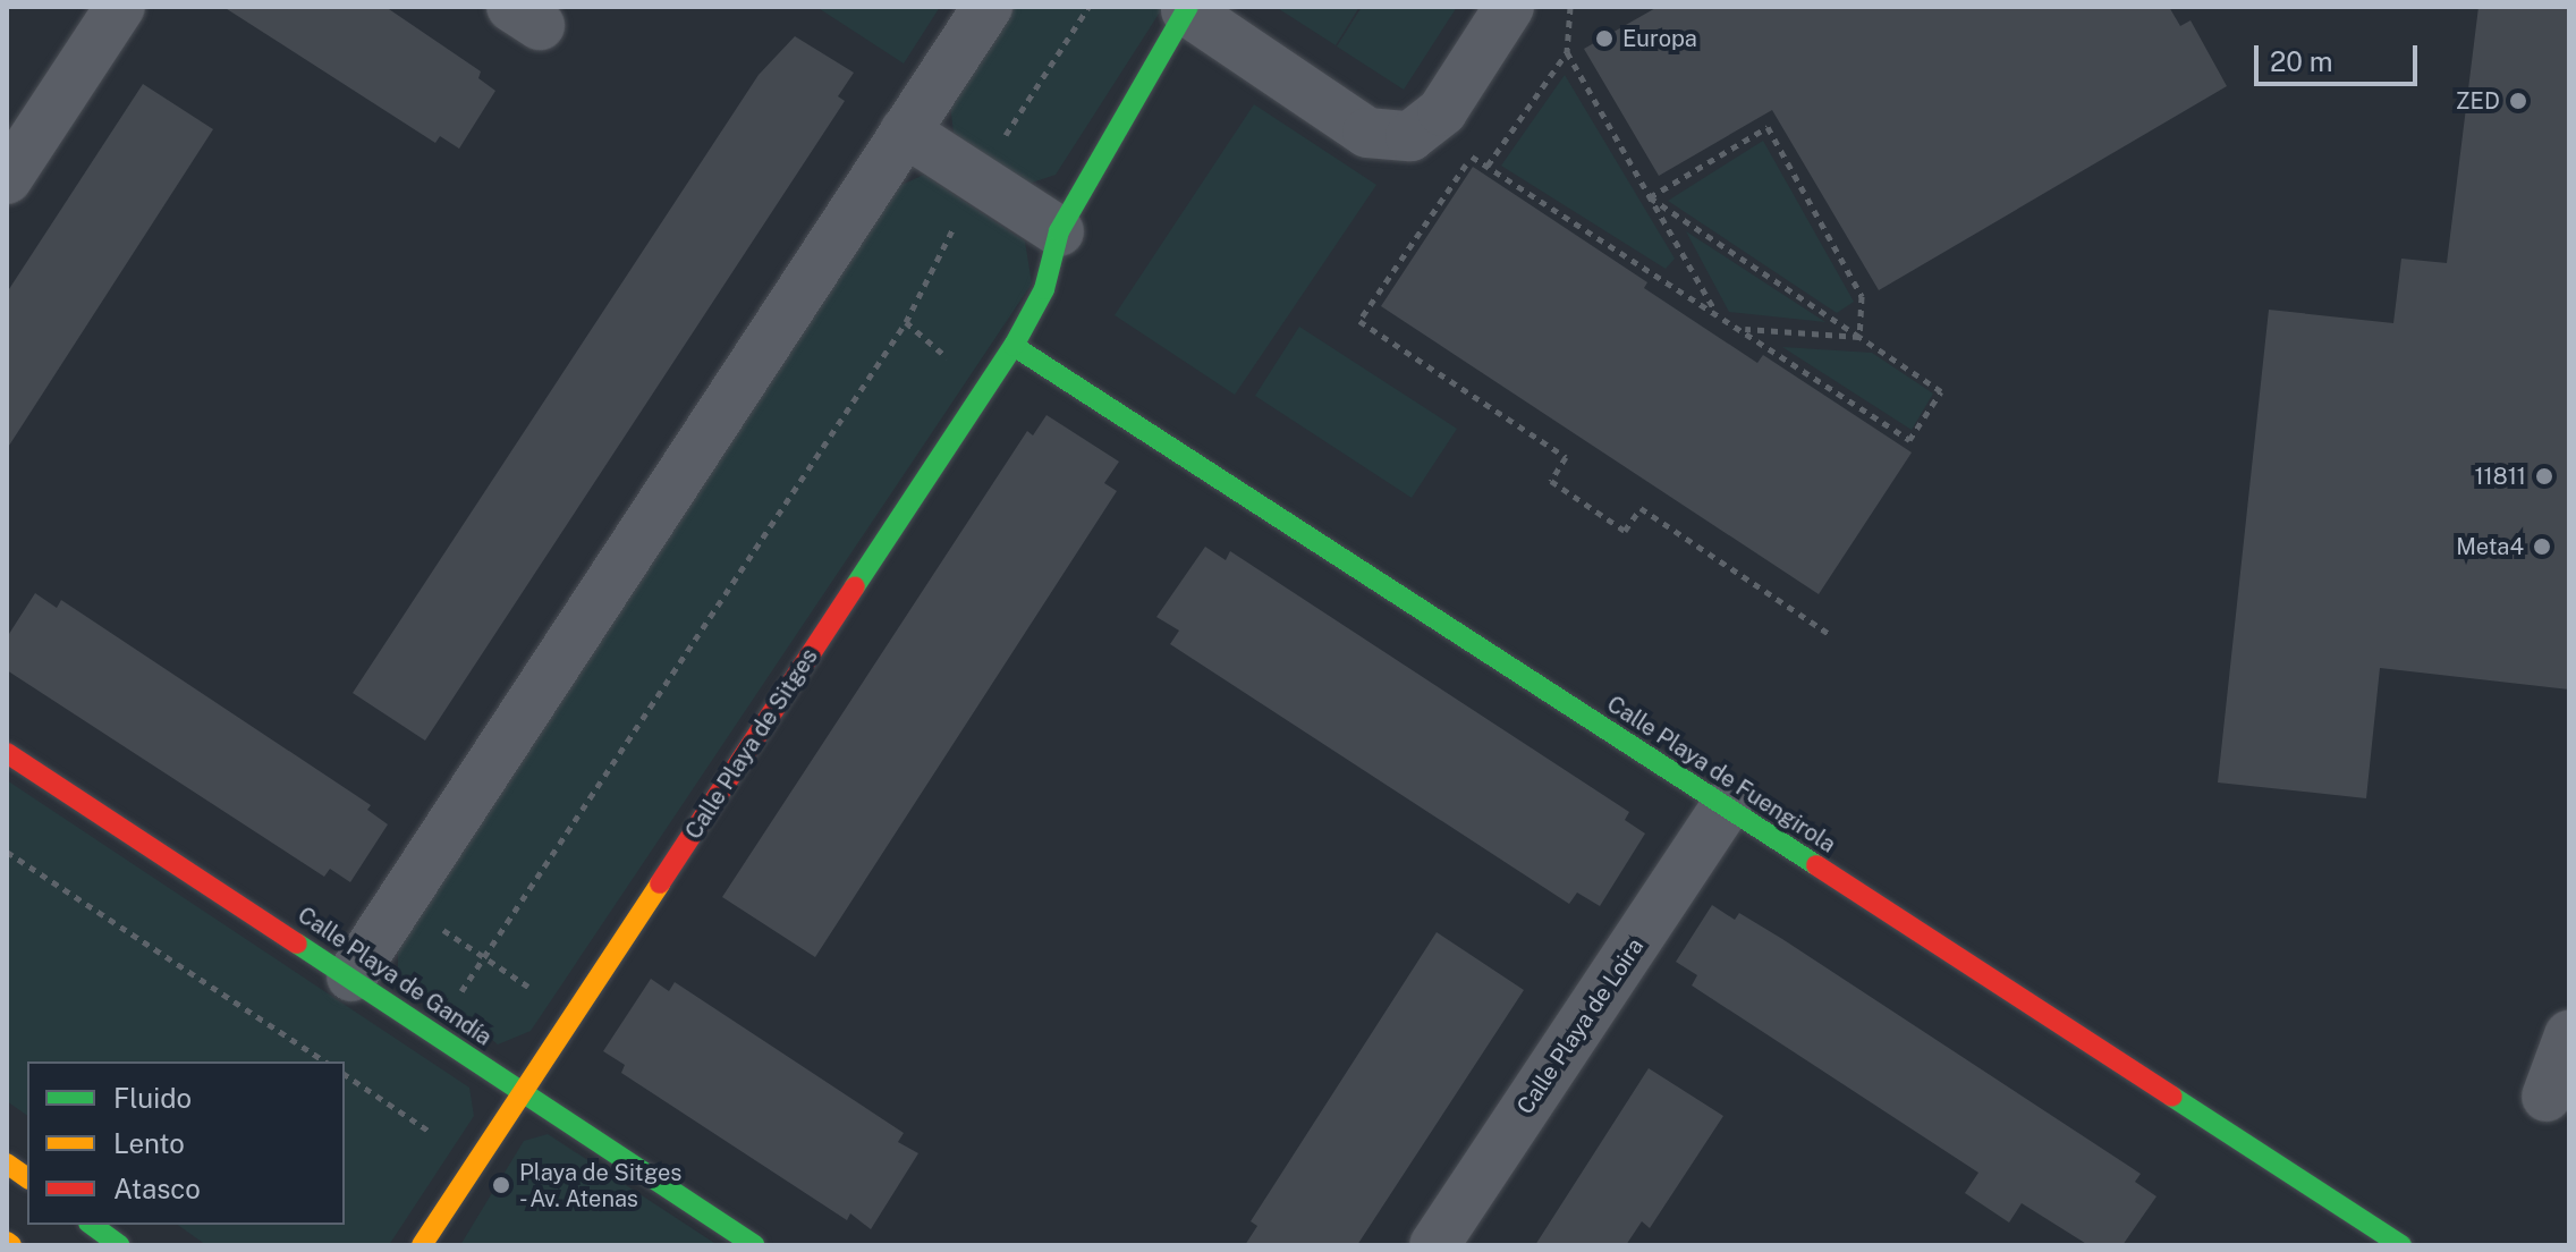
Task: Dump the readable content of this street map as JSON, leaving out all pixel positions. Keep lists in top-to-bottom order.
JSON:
{
  "streets": {
    "street": [
      "Calle Playa de Sitges",
      "Calle Playa de Fuengirola",
      "Calle Playa de Gandía",
      "Calle Playa de Loira"
    ]
  },
  "crossings": [
    ["Calle Playa de Sitges", "Calle Playa de Fuengirola"],
    ["Calle Playa de Sitges", "Calle Playa de Gandía"],
    ["Calle Playa de Fuengirola", "Calle Playa de Loira"]
  ],
  "places": [
    "Europa",
    "ZED",
    "11811",
    "Meta4",
    "Playa de Sitges - Av. Atenas"
  ],
  "legend": ["Fluido", "Lento", "Atasco"],
  "scale_bar": "20 m"
}
